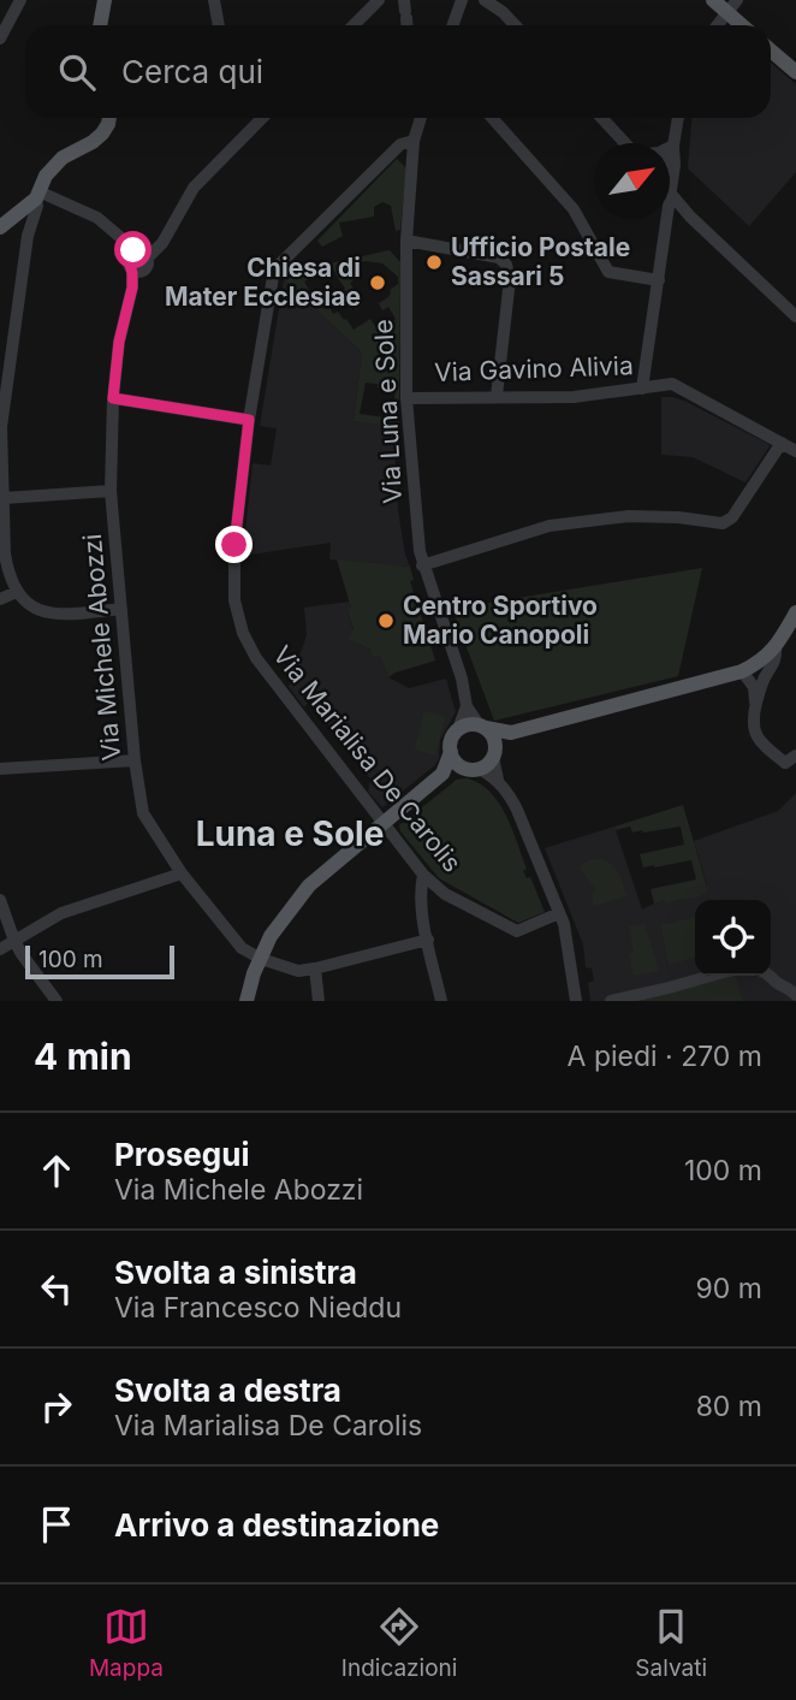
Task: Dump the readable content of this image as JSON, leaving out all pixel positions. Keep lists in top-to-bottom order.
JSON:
{
  "streets": {
    "street": [
      "Via Gavino Alivia",
      "Via Luna e Sole",
      "Via Michele Abozzi",
      "Via Marialisa De Carolis"
    ]
  },
  "crossings": [
    ["Via Gavino Alivia", "Via Luna e Sole"],
    ["Via Luna e Sole", "Via Marialisa De Carolis"]
  ],
  "districts": ["Luna e Sole"],
  "places": ["Ufficio Postale Sassari 5", "Chiesa di Mater Ecclesiae", "Centro Sportivo Mario Canopoli"],
  "scale_bar": "100 m",
  "north": "top right",
  "page": {
    "search": "Cerca qui",
    "scale": "100 m",
    "heading": ["4 min", "A piedi · 270 m"],
    "list": [
      ["Prosegui", "Via Michele Abozzi", "100 m"],
      ["Svolta a sinistra", "Via Francesco Nieddu", "90 m"],
      ["Svolta a destra", "Via Marialisa De Carolis", "80 m"],
      "Arrivo a destinazione"
    ],
    "nav": ["Mappa", "Indicazioni", "Salvati"]
  }
}
